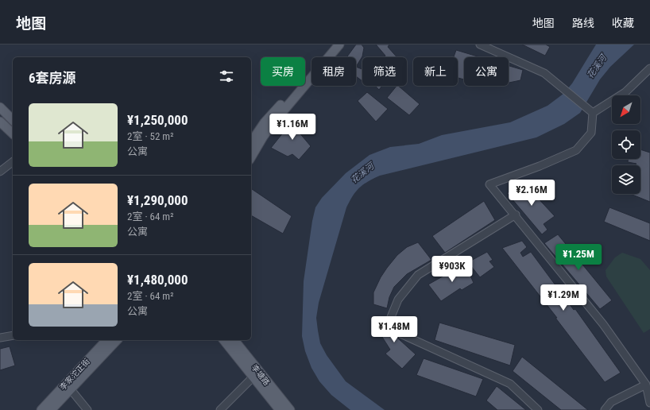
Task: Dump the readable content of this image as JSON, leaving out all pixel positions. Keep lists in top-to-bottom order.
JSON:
{
  "streets": {
    "main road": ["李家沱正街", "李塘路"]
  },
  "water": ["花溪河"],
  "north": "bottom left",
  "page": {
    "header": "地图",
    "nav": ["地图", "路线", "收藏"],
    "chip": [
      "买房",
      "租房",
      "筛选",
      "新上",
      "公寓"
    ],
    "heading": "6套房源",
    "list": [
      {
        "name": "¥1,250,000",
        "note": "2室 · 52 m² · 公寓"
      },
      {
        "name": "¥1,290,000",
        "note": "2室 · 64 m² · 公寓"
      },
      {
        "name": "¥1,480,000",
        "note": "2室 · 64 m² · 公寓"
      }
    ],
    "price": [
      "¥1.16M",
      "¥2.16M",
      "¥1.25M",
      "¥903K",
      "¥1.29M",
      "¥1.48M"
    ]
  }
}
